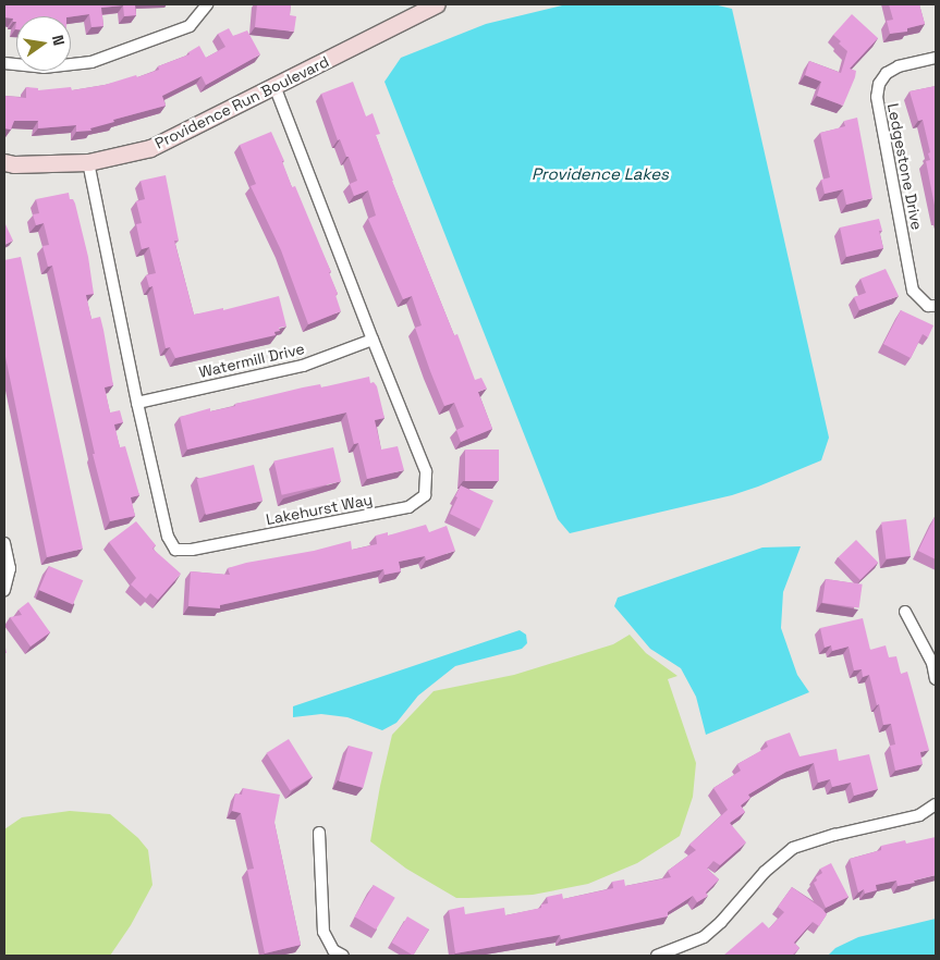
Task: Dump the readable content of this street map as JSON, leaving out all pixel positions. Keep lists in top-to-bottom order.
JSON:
{
  "streets": {
    "street": [
      "Providence Run Boulevard",
      "Ledgestone Drive",
      "Watermill Drive",
      "Lakehurst Way"
    ]
  },
  "crossings": [
    ["Providence Run Boulevard", "Lakehurst Way"],
    ["Watermill Drive", "Lakehurst Way"]
  ],
  "water": ["Providence Lakes"],
  "north": "right"
}
